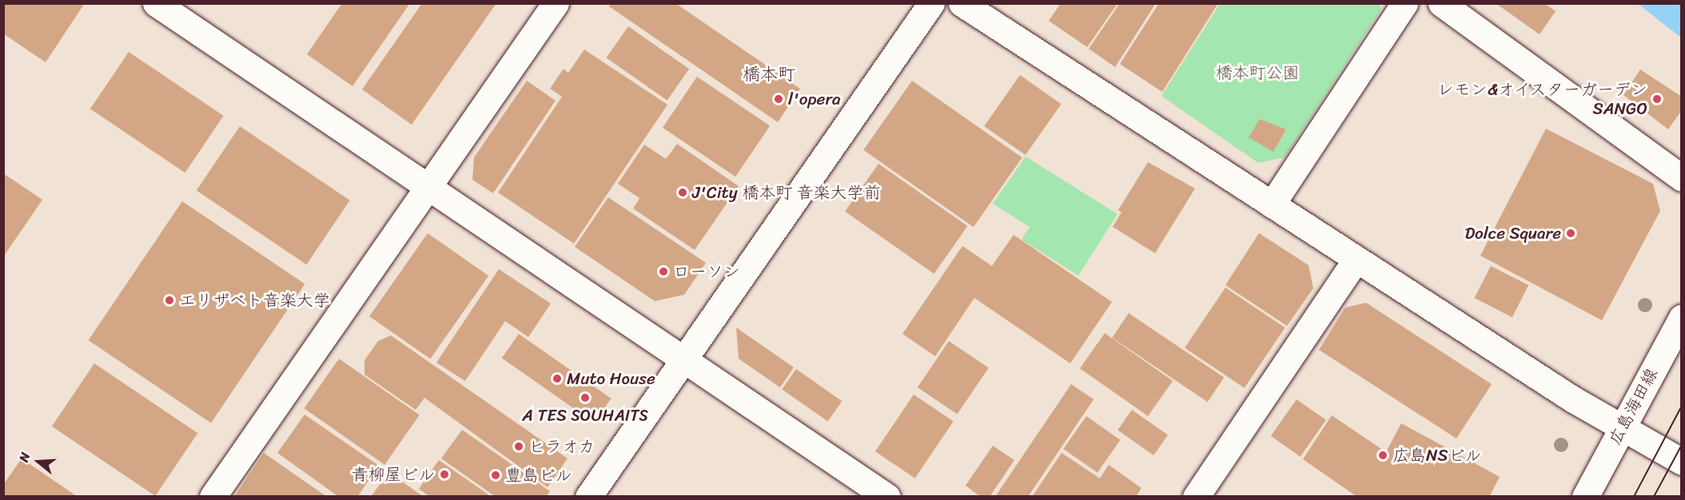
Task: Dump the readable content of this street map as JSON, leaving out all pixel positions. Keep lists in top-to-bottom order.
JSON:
{
  "streets": {
    "street": ["広島海田線"]
  },
  "districts": ["橋本町"],
  "parks": ["橋本町公園"],
  "places": [
    "l'opera",
    "レモン&オイスターガーデン SANGO",
    "J'City 橋本町 音楽大学前",
    "Dolce Square",
    "ローソン",
    "エリザベト音楽大学",
    "Muto House",
    "A TES SOUHAITS",
    "ヒラオカ",
    "広島NSビル",
    "青柳屋ビル",
    "豊島ビル"
  ],
  "north": "left"
}
